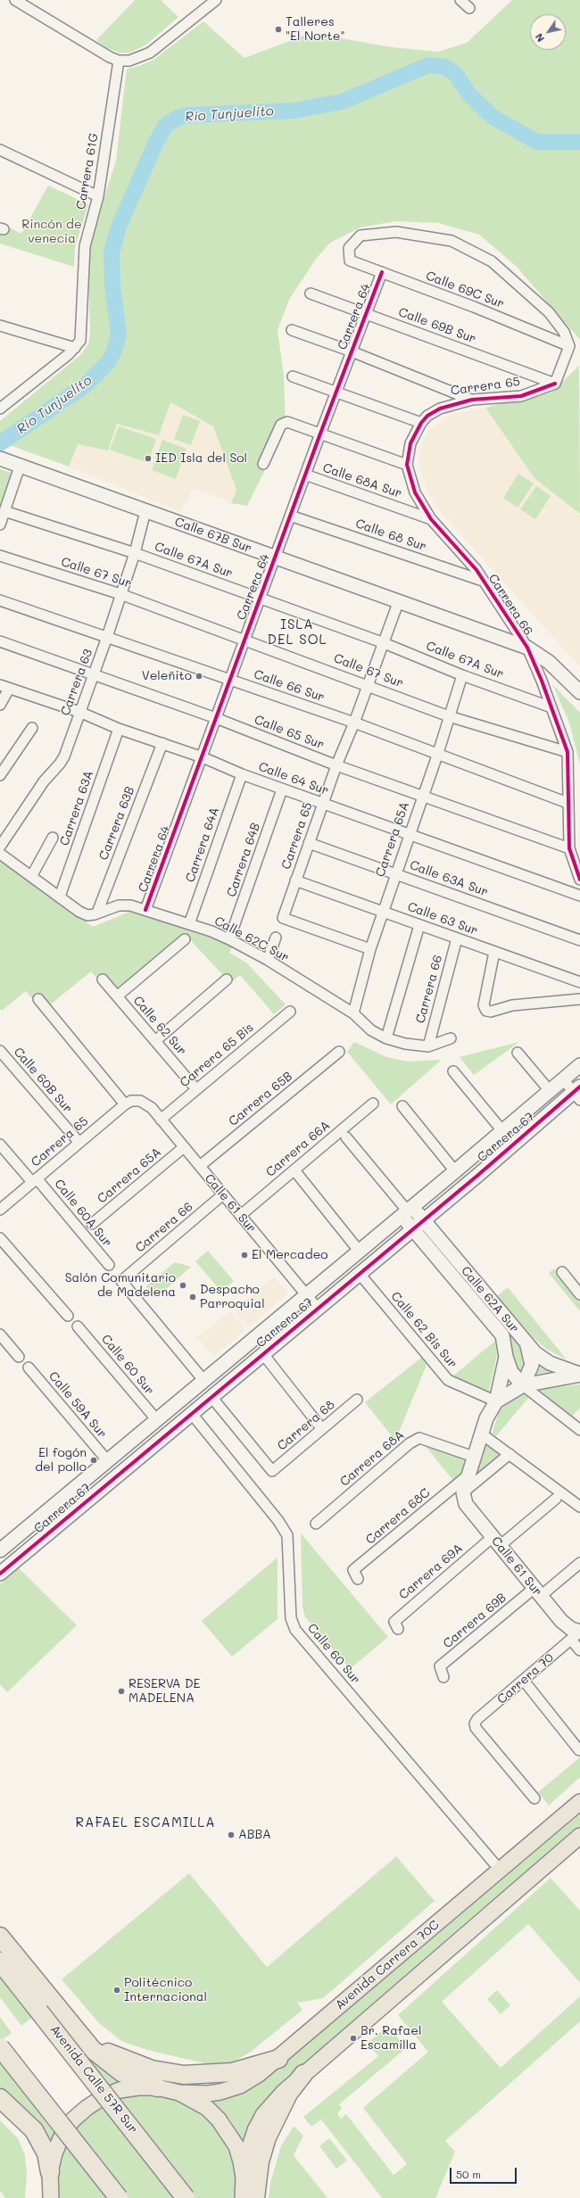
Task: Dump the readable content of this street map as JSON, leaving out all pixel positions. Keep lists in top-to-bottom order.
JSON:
{
  "streets": {
    "highway": ["Avenida Calle 57R Sur"],
    "main road": ["Avenida Carrera 70C"],
    "street": [
      "Carrera 61G",
      "Calle 69C Sur",
      "Carrera 64",
      "Calle 69B Sur",
      "Carrera 65",
      "Calle 68A Sur",
      "Calle 67B Sur",
      "Calle 68 Sur",
      "Calle 67A Sur",
      "Calle 67 Sur",
      "Carrera 66",
      "Carrera 63",
      "Calle 66 Sur",
      "Calle 65 Sur",
      "Calle 64 Sur",
      "Carrera 63A",
      "Carrera 63B",
      "Carrera 65A",
      "Carrera 64A",
      "Carrera 64B",
      "Calle 63A Sur",
      "Calle 63 Sur",
      "Calle 62C Sur",
      "Calle 62 Sur",
      "Carrera 65 Bis",
      "Calle 60B Sur",
      "Carrera 65B",
      "Carrera 67",
      "Carrera 66A",
      "Calle 61 Sur",
      "Calle 60A Sur",
      "Calle 62A Sur",
      "Calle 62 Bis Sur",
      "Calle 60 Sur",
      "Calle 59A Sur",
      "Carrera 68",
      "Carrera 68A",
      "Carrera 68C",
      "Carrera 69A",
      "Carrera 69B",
      "Carrera 70"
    ]
  },
  "crossings": [
    ["Calle 69C Sur", "Carrera 64"],
    ["Carrera 64", "Calle 69B Sur"],
    ["Carrera 64", "Calle 68A Sur"],
    ["Carrera 64", "Calle 67B Sur"],
    ["Carrera 64", "Calle 68 Sur"],
    ["Carrera 64", "Calle 67A Sur"],
    ["Carrera 64", "Calle 67 Sur"],
    ["Carrera 64", "Calle 66 Sur"],
    ["Carrera 64", "Calle 65 Sur"],
    ["Carrera 64", "Calle 64 Sur"],
    ["Carrera 64", "Calle 62C Sur"],
    ["Calle 69B Sur", "Carrera 65"],
    ["Carrera 65", "Calle 68A Sur"],
    ["Carrera 65", "Calle 67B Sur"],
    ["Carrera 65", "Calle 67A Sur"],
    ["Carrera 65", "Calle 67 Sur"],
    ["Carrera 65", "Carrera 66"],
    ["Carrera 65", "Calle 66 Sur"],
    ["Carrera 65", "Calle 65 Sur"],
    ["Carrera 65", "Calle 64 Sur"],
    ["Carrera 65", "Carrera 65A"],
    ["Carrera 65", "Calle 63A Sur"],
    ["Carrera 65", "Calle 63 Sur"],
    ["Carrera 65", "Calle 60B Sur"],
    ["Carrera 65", "Calle 61 Sur"],
    ["Carrera 65", "Calle 60A Sur"],
    ["Calle 68A Sur", "Carrera 66"],
    ["Calle 67B Sur", "Carrera 66"],
    ["Calle 67B Sur", "Carrera 63"],
    ["Calle 68 Sur", "Carrera 66"],
    ["Calle 67A Sur", "Carrera 66"],
    ["Calle 67A Sur", "Carrera 63"],
    ["Calle 67A Sur", "Carrera 65A"],
    ["Calle 67 Sur", "Carrera 66"],
    ["Calle 67 Sur", "Carrera 63"],
    ["Calle 67 Sur", "Carrera 65A"],
    ["Carrera 66", "Calle 66 Sur"],
    ["Carrera 66", "Calle 65 Sur"],
    ["Carrera 66", "Calle 63 Sur"],
    ["Carrera 66", "Calle 62C Sur"],
    ["Carrera 66", "Carrera 67"],
    ["Carrera 66", "Calle 61 Sur"],
    ["Carrera 63", "Calle 66 Sur"],
    ["Carrera 63", "Calle 65 Sur"],
    ["Carrera 63", "Calle 64 Sur"],
    ["Calle 66 Sur", "Carrera 65A"],
    ["Calle 65 Sur", "Carrera 65A"],
    ["Calle 64 Sur", "Carrera 63A"],
    ["Calle 64 Sur", "Carrera 63B"],
    ["Calle 64 Sur", "Carrera 65A"],
    ["Calle 64 Sur", "Carrera 64A"],
    ["Calle 64 Sur", "Carrera 64B"],
    ["Carrera 63A", "Calle 62C Sur"],
    ["Carrera 63B", "Calle 62C Sur"],
    ["Carrera 65A", "Calle 63A Sur"],
    ["Carrera 65A", "Calle 63 Sur"],
    ["Carrera 65A", "Calle 62C Sur"],
    ["Carrera 65A", "Calle 61 Sur"],
    ["Carrera 64A", "Calle 62C Sur"],
    ["Carrera 64B", "Calle 62C Sur"],
    ["Calle 62 Sur", "Carrera 65 Bis"],
    ["Carrera 65 Bis", "Calle 61 Sur"],
    ["Carrera 65B", "Calle 61 Sur"],
    ["Carrera 67", "Calle 61 Sur"],
    ["Carrera 67", "Calle 62A Sur"],
    ["Carrera 67", "Calle 62 Bis Sur"],
    ["Carrera 67", "Calle 60 Sur"],
    ["Carrera 67", "Calle 59A Sur"],
    ["Carrera 67", "Carrera 68"],
    ["Carrera 66A", "Calle 61 Sur"],
    ["Calle 61 Sur", "Carrera 69A"],
    ["Calle 61 Sur", "Carrera 69B"],
    ["Calle 61 Sur", "Carrera 70"],
    ["Calle 62A Sur", "Calle 62 Bis Sur"],
    ["Calle 60 Sur", "Avenida Carrera 70C"]
  ],
  "districts": ["ISLA DEL SOL", "RAFAEL ESCAMILLA"],
  "water": ["Río Tunjuelito"],
  "parks": ["Rincón de venecia"],
  "places": [
    "Talleres \"El Norte\"",
    "IED Isla del Sol",
    "Veleñito",
    "El Mercadeo",
    "Salón Comunitario de Madelena",
    "Despacho Parroquial",
    "El fogón del pollo",
    "RESERVA DE MADELENA",
    "ABBA",
    "Politécnico Internacional",
    "Br. Rafael Escamilla"
  ],
  "scale_bar": "50 m",
  "north": "bottom left"
}
